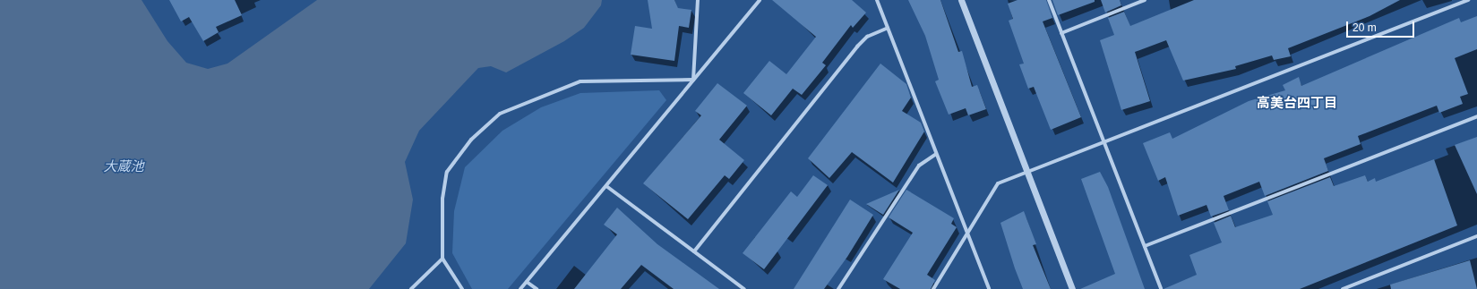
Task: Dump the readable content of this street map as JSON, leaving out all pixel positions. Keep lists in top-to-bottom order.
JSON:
{
  "districts": ["高美台四丁目"],
  "water": ["大蔵池"],
  "scale_bar": "20 m"
}
